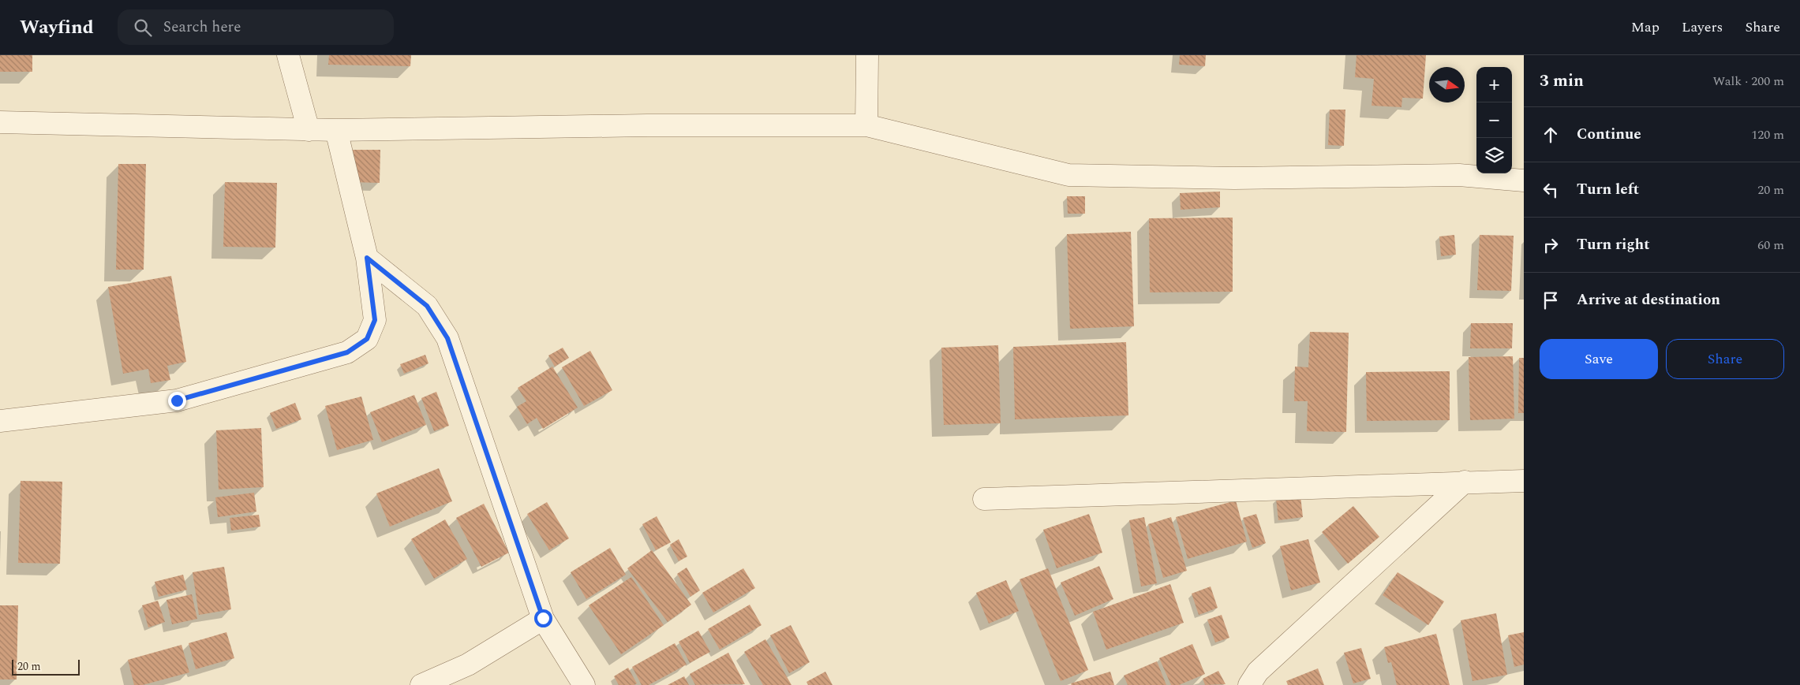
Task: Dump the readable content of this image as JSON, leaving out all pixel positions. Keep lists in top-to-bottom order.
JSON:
{
  "scale_bar": "20 m",
  "north": "right",
  "page": {
    "header": "Wayfind",
    "search": "Search here",
    "nav": ["Map", "Layers", "Share"],
    "heading": ["3 min", "Walk · 200 m"],
    "map_buttons": ["+", "−"],
    "list": [
      ["Continue", "120 m"],
      ["Turn left", "20 m"],
      ["Turn right", "60 m"],
      "Arrive at destination"
    ],
    "buttons": ["Save", "Share"],
    "scale": "20 m"
  }
}
